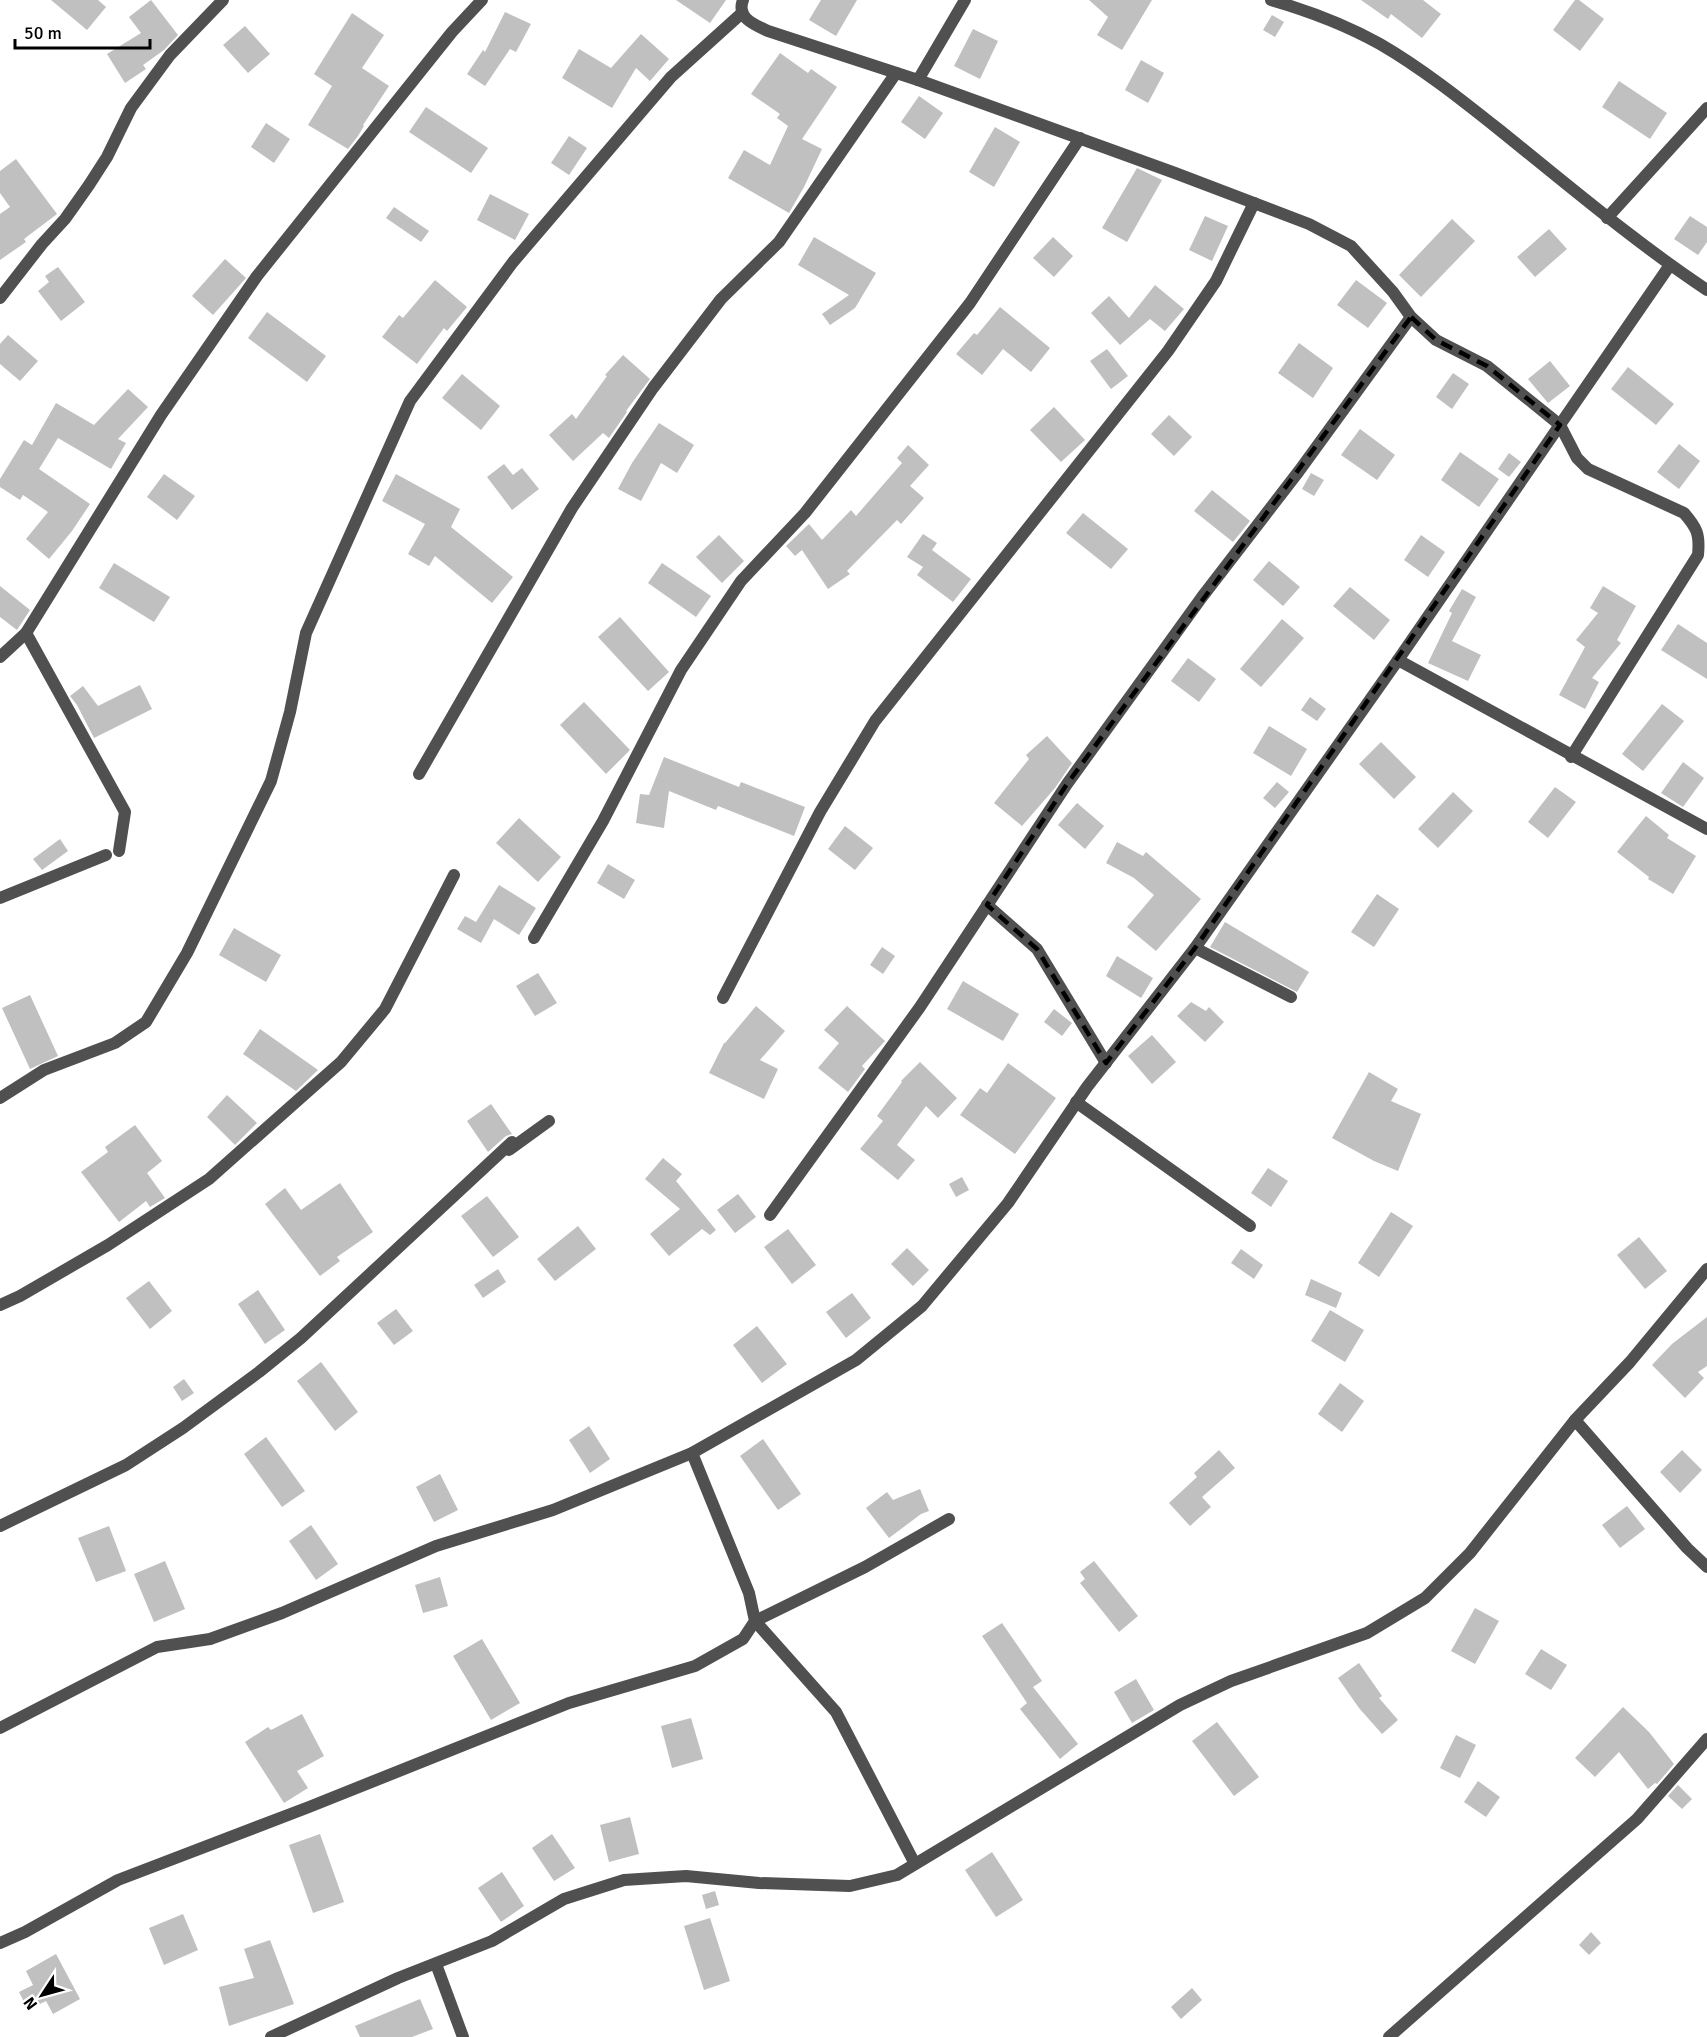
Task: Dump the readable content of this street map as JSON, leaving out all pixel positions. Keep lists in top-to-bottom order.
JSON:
{
  "scale_bar": "50 m",
  "north": "bottom left"
}
